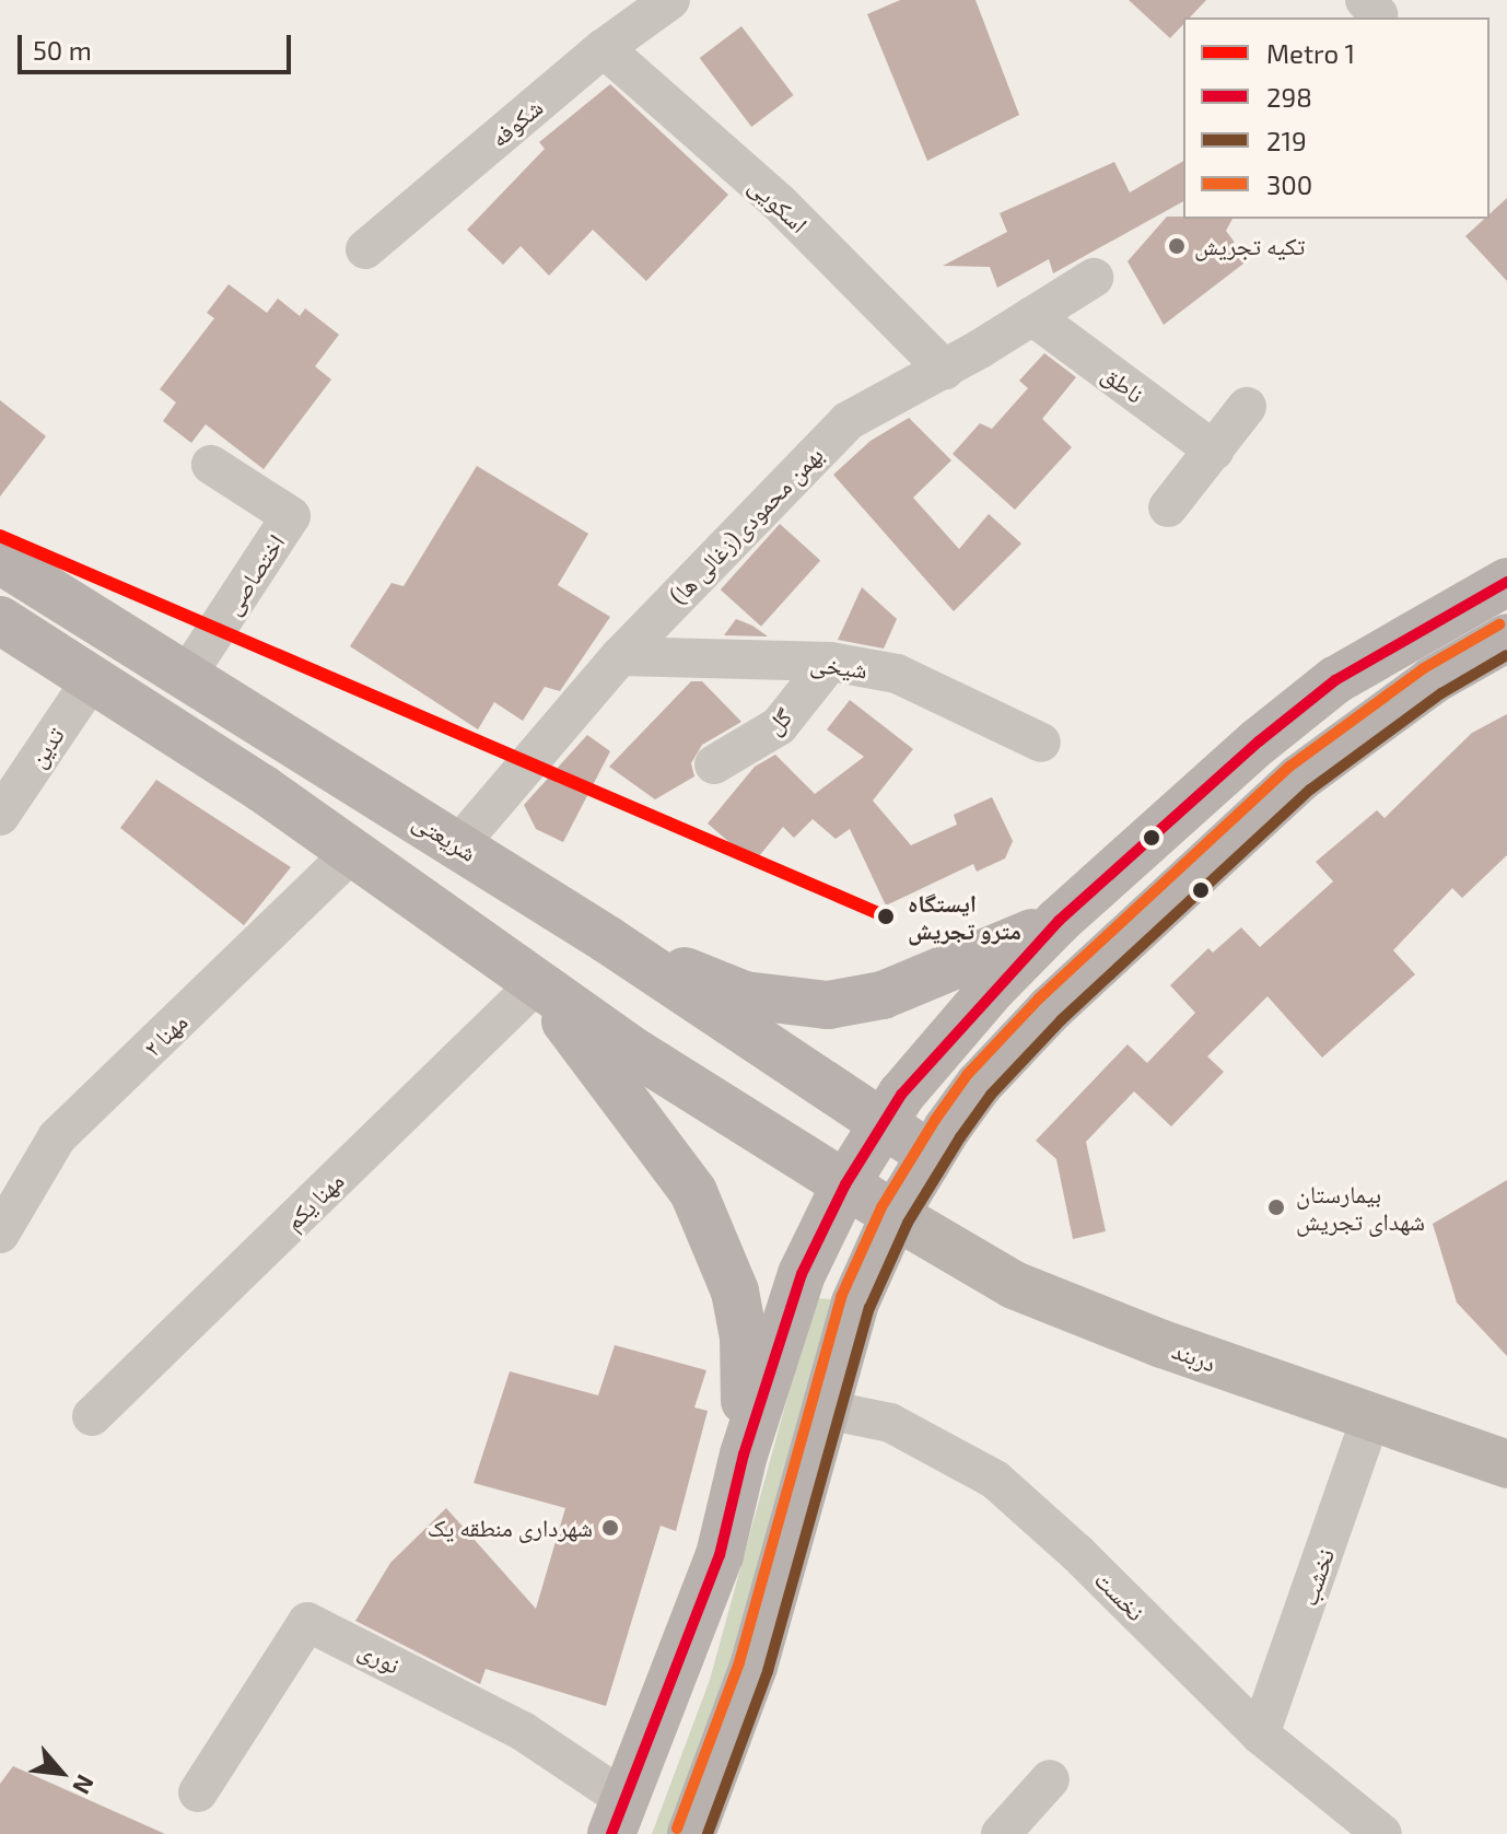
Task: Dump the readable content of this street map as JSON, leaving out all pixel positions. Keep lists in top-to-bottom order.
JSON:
{
  "streets": {
    "main road": ["شریعتی", "دربند"],
    "street": [
      "شکوفه",
      "اسکویی",
      "ناطق",
      "بهمن محمودی(زغالی ها)",
      "اختصاصی",
      "شیخی",
      "گل",
      "تدین",
      "مهنا ۲",
      "مهنا یکم",
      "نخشب",
      "نخست",
      "نوری"
    ]
  },
  "crossings": [
    ["شکوفه", "اسکویی"],
    ["اسکویی", "بهمن محمودی(زغالی ها)"],
    ["ناطق", "بهمن محمودی(زغالی ها)"],
    ["بهمن محمودی(زغالی ها)", "شیخی"],
    ["بهمن محمودی(زغالی ها)", "شریعتی"],
    ["اختصاصی", "شریعتی"],
    ["شیخی", "گل"],
    ["دربند", "نخشب"],
    ["نخشب", "نخست"]
  ],
  "places": [
    "تکیه تجریش",
    "ایستگاه مترو تجریش",
    "بیمارستان شهدای تجریش",
    "شهرداری منطقه یک"
  ],
  "lines": [
    "metro line 1",
    "transit line 298",
    "transit line 300",
    "transit line 219"
  ],
  "legend": [
    "Metro 1",
    "298",
    "219",
    "300"
  ],
  "scale_bar": "50 m",
  "north": "bottom right"
}
